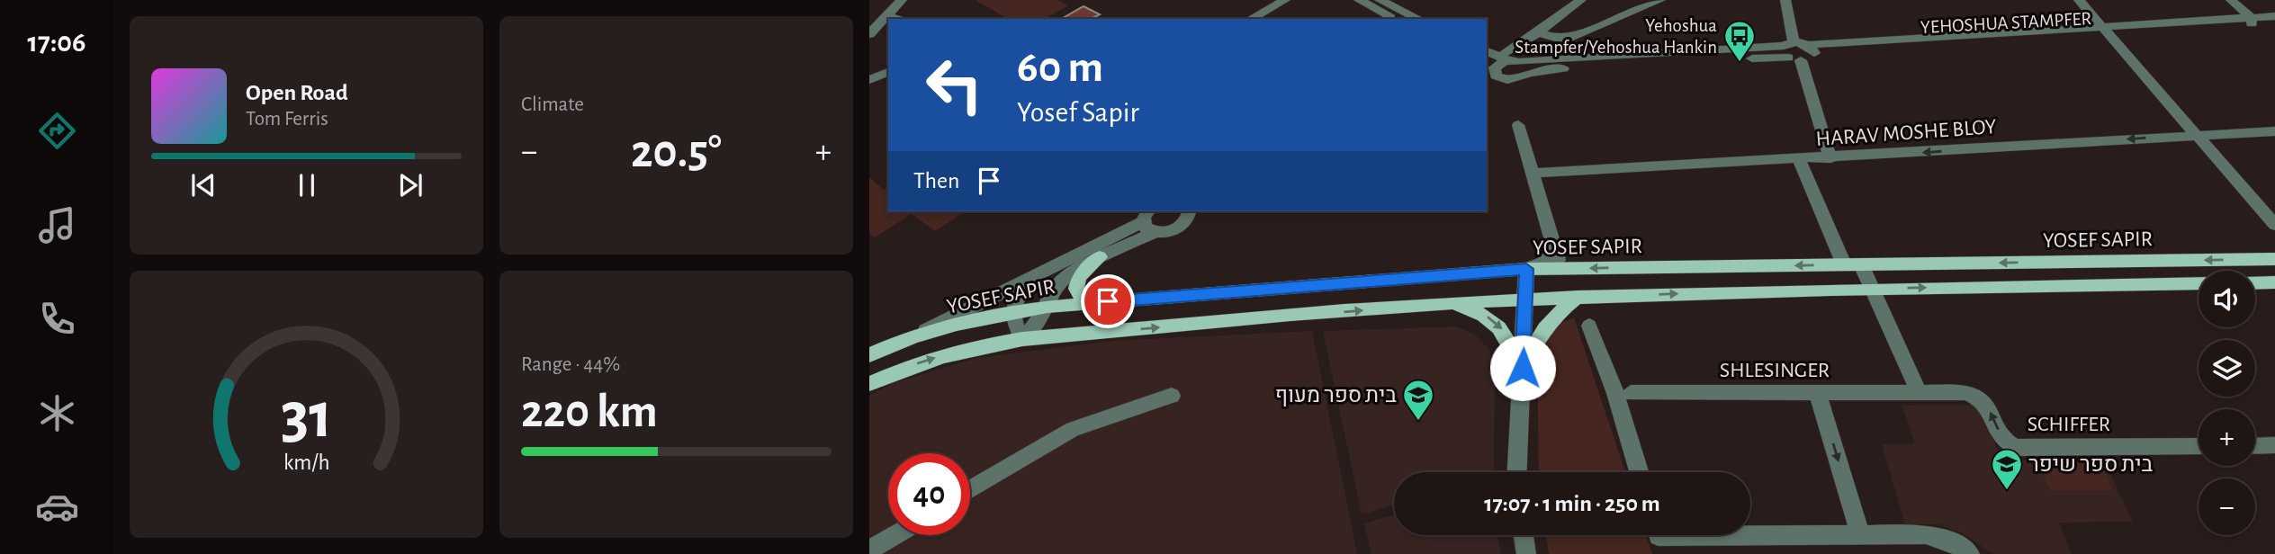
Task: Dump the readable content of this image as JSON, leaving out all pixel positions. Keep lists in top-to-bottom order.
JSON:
{
  "streets": {
    "main road": ["YOSEF SAPIR"],
    "street": [
      "YEHOSHUA STAMPFER",
      "HARAV MOSHE BLOY",
      "SHLESINGER",
      "SCHIFFER"
    ]
  },
  "crossings": [
    ["SHLESINGER", "SCHIFFER"]
  ],
  "one_way": ["HARAV MOSHE BLOY", "SCHIFFER"],
  "places": {
    "bus stop": ["Yehoshua Stampfer/Yehoshua Hankin"],
    "school or university": ["בית ספר מעוף", "בית ספר שיפר"]
  },
  "page": {
    "tabs": "17:06",
    "tile": [
      "Climate",
      ["Range · 44%", "220 km"]
    ],
    "turn": ["60 m", "Yosef Sapir"],
    "song": ["Open Road", "Tom Ferris"],
    "heat": ["−", "20.5°", "+"],
    "then": "Then",
    "map_buttons": ["+", "−"],
    "limit": "40",
    "trip": "17:07 · 1 min · 250 m",
    "gauge": ["31", "km/h"]
  }
}
